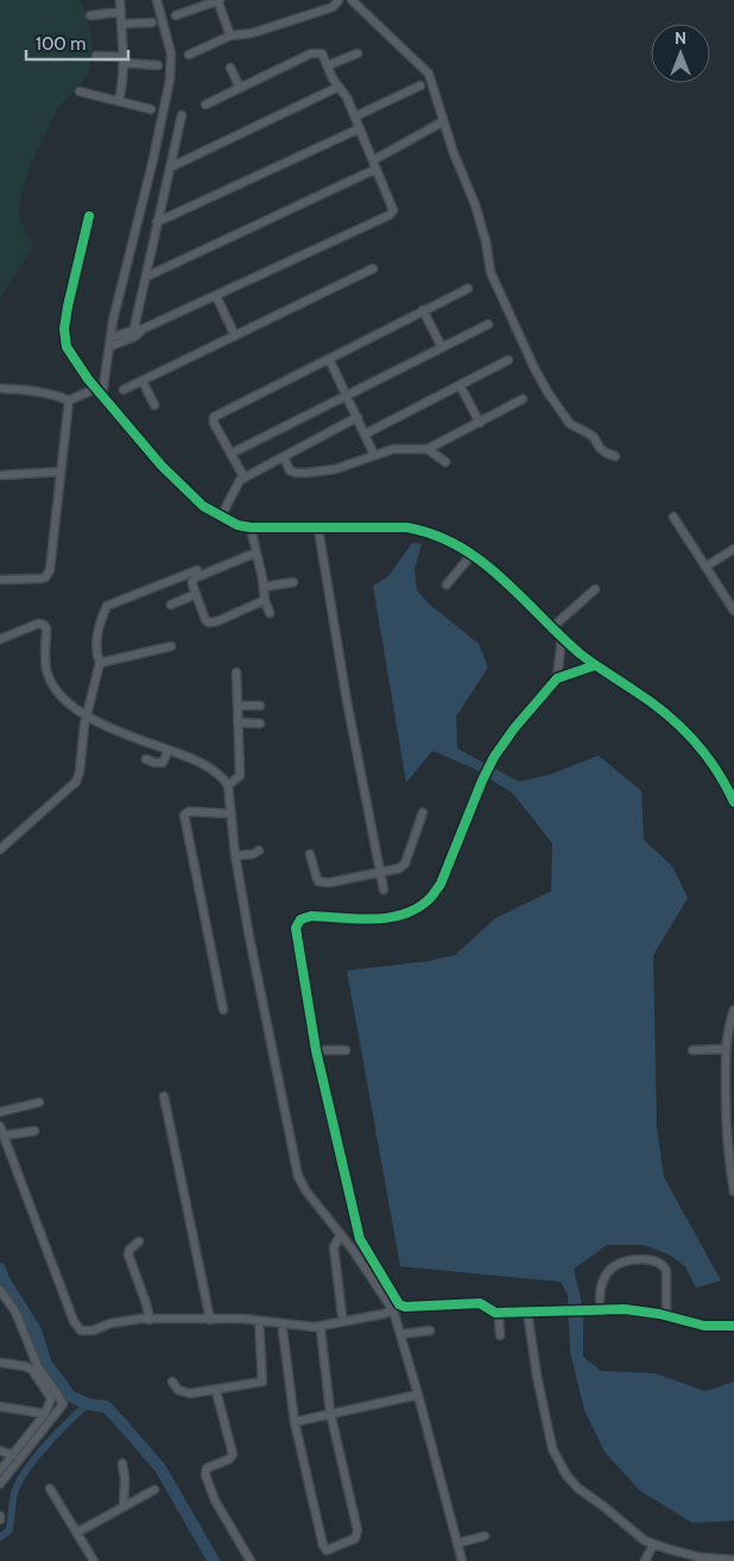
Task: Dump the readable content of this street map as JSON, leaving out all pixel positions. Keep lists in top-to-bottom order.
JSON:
{
  "scale_bar": "100 m",
  "north": "top"
}
